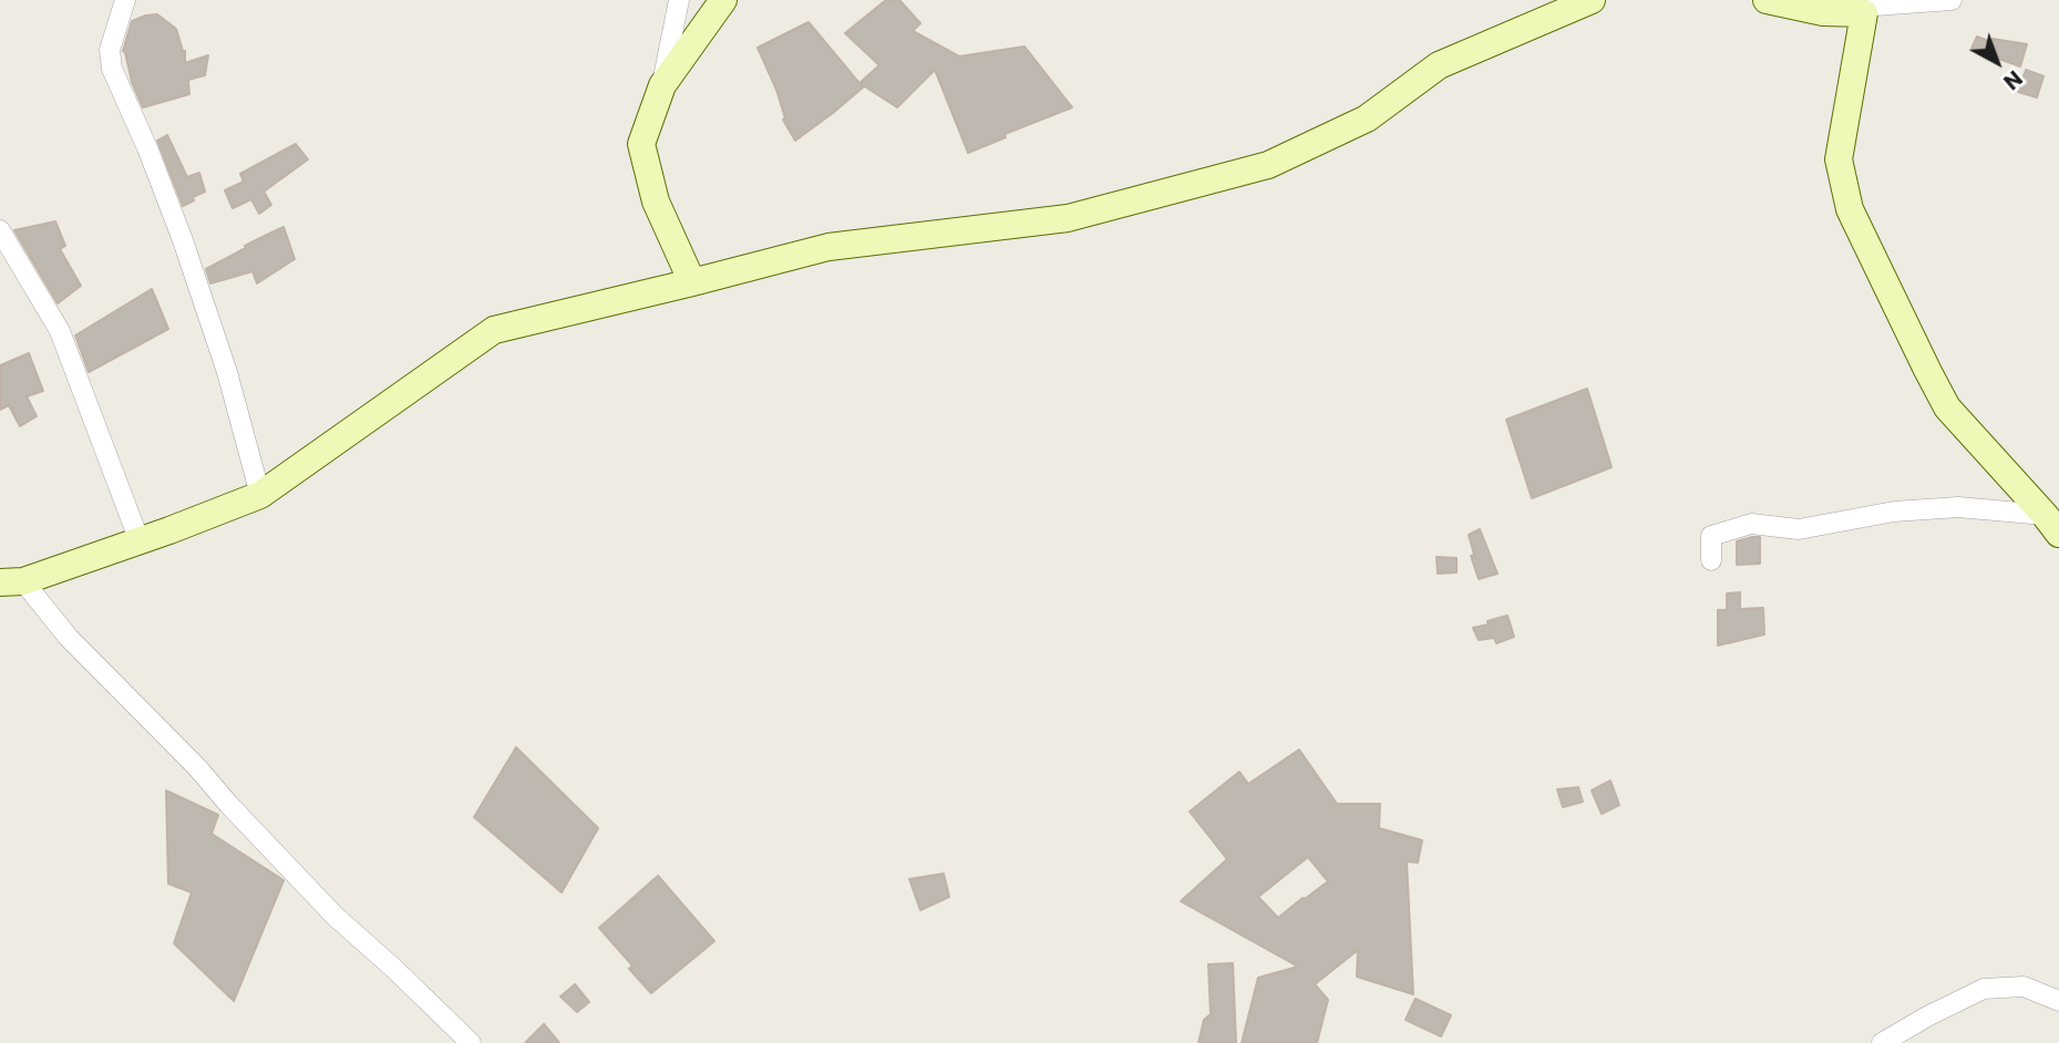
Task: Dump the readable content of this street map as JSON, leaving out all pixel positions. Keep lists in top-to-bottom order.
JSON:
{
  "north": "bottom right"
}
